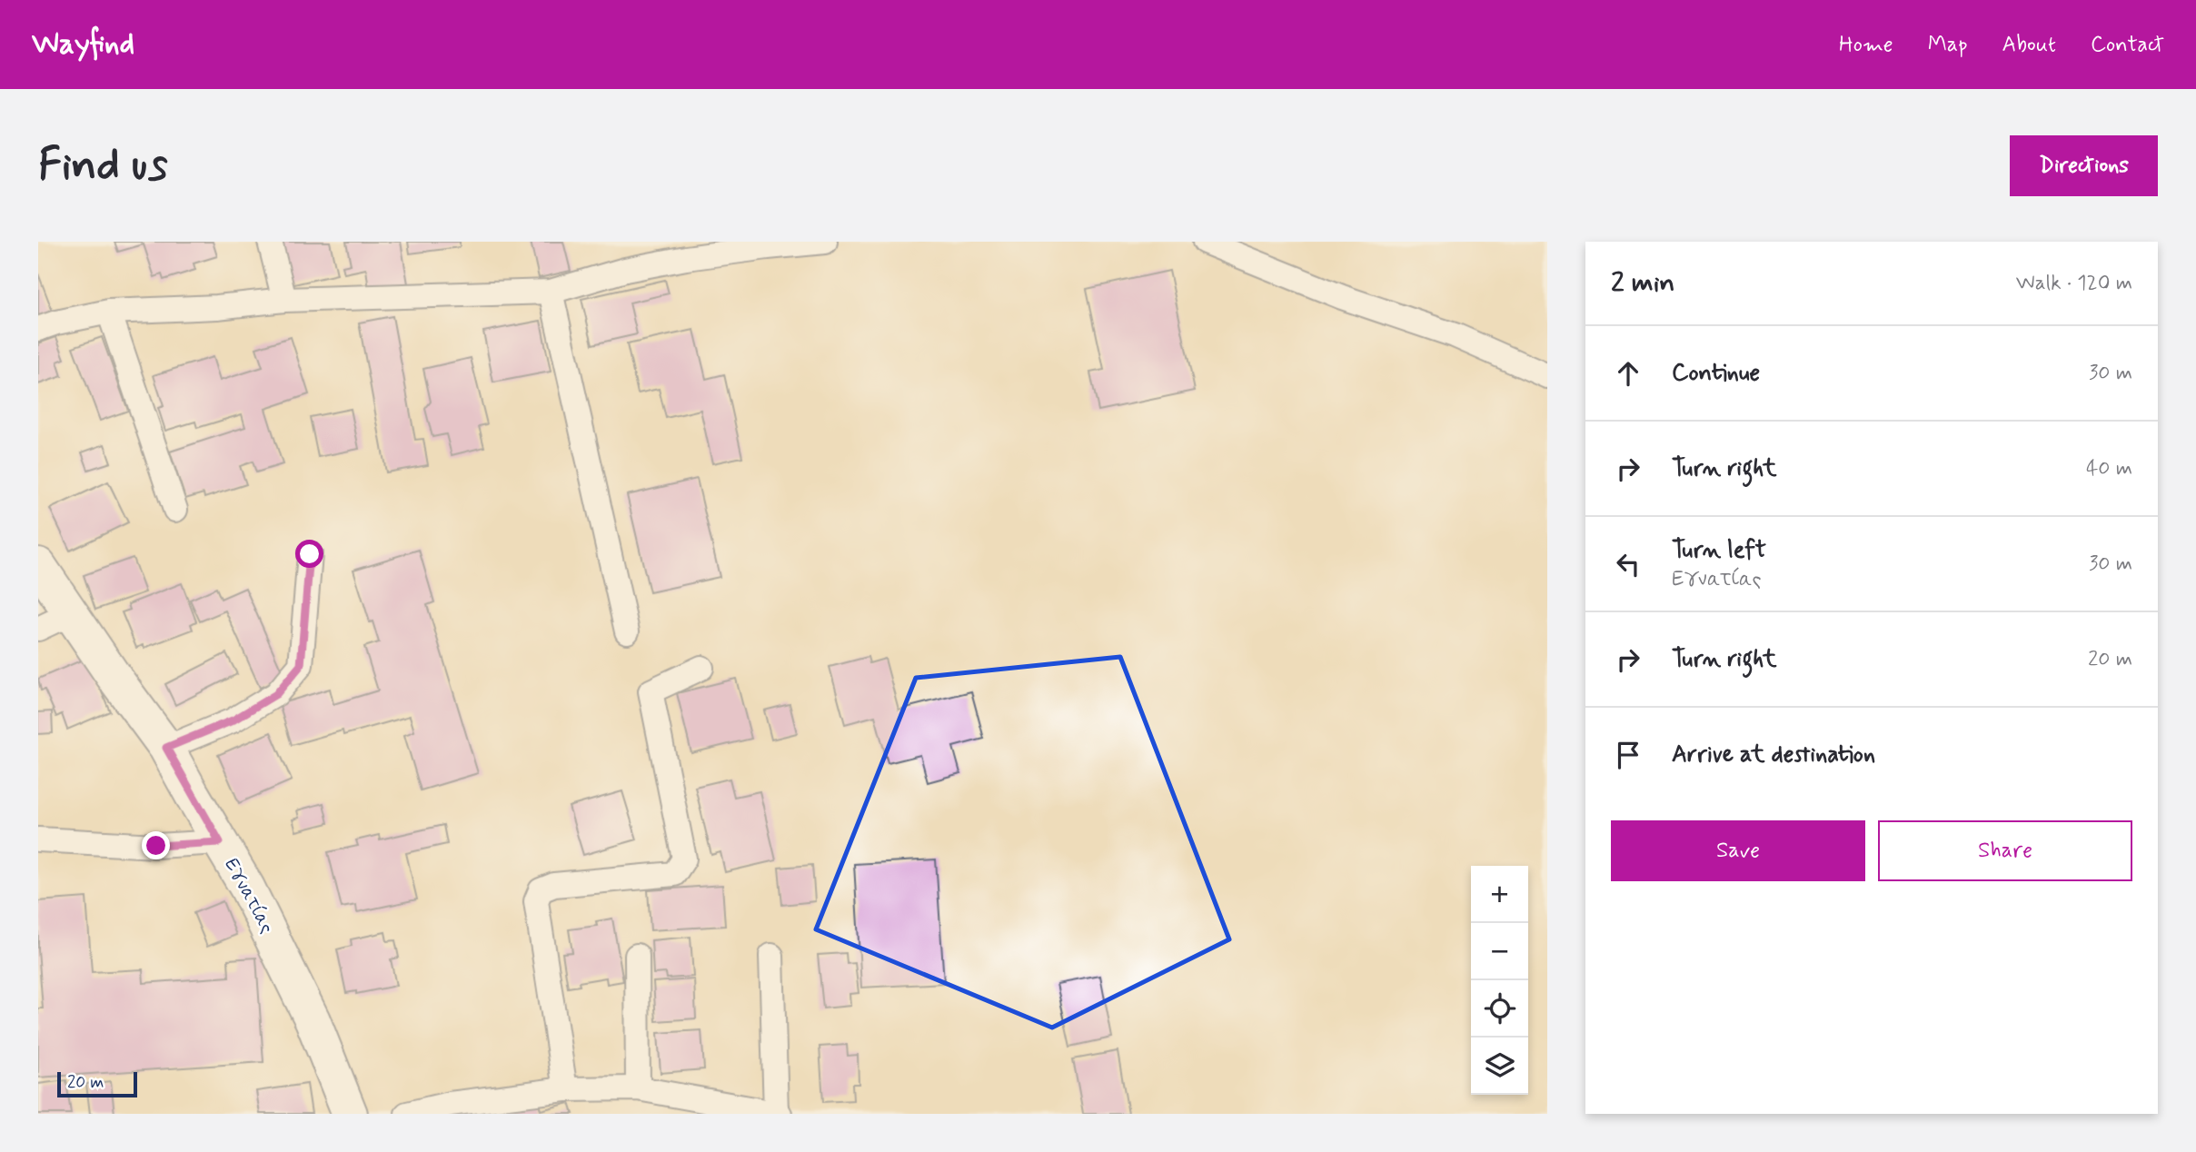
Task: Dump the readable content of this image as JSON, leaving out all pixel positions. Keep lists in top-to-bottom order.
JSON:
{
  "streets": {
    "street": ["Εγνατίας"]
  },
  "scale_bar": "20 m",
  "page": {
    "header": "Wayfind",
    "nav": [
      "Home",
      "Map",
      "About",
      "Contact"
    ],
    "buttons": [
      "Directions",
      ["Save", "Share"]
    ],
    "title": "Find us",
    "heading": ["2 min", "Walk · 120 m"],
    "list": [
      ["Continue", "30 m"],
      ["Turn right", "40 m"],
      ["Turn left", "Εγνατίας", "30 m"],
      ["Turn right", "20 m"],
      "Arrive at destination"
    ],
    "map_buttons": ["+", "−"],
    "scale": "20 m"
  }
}
